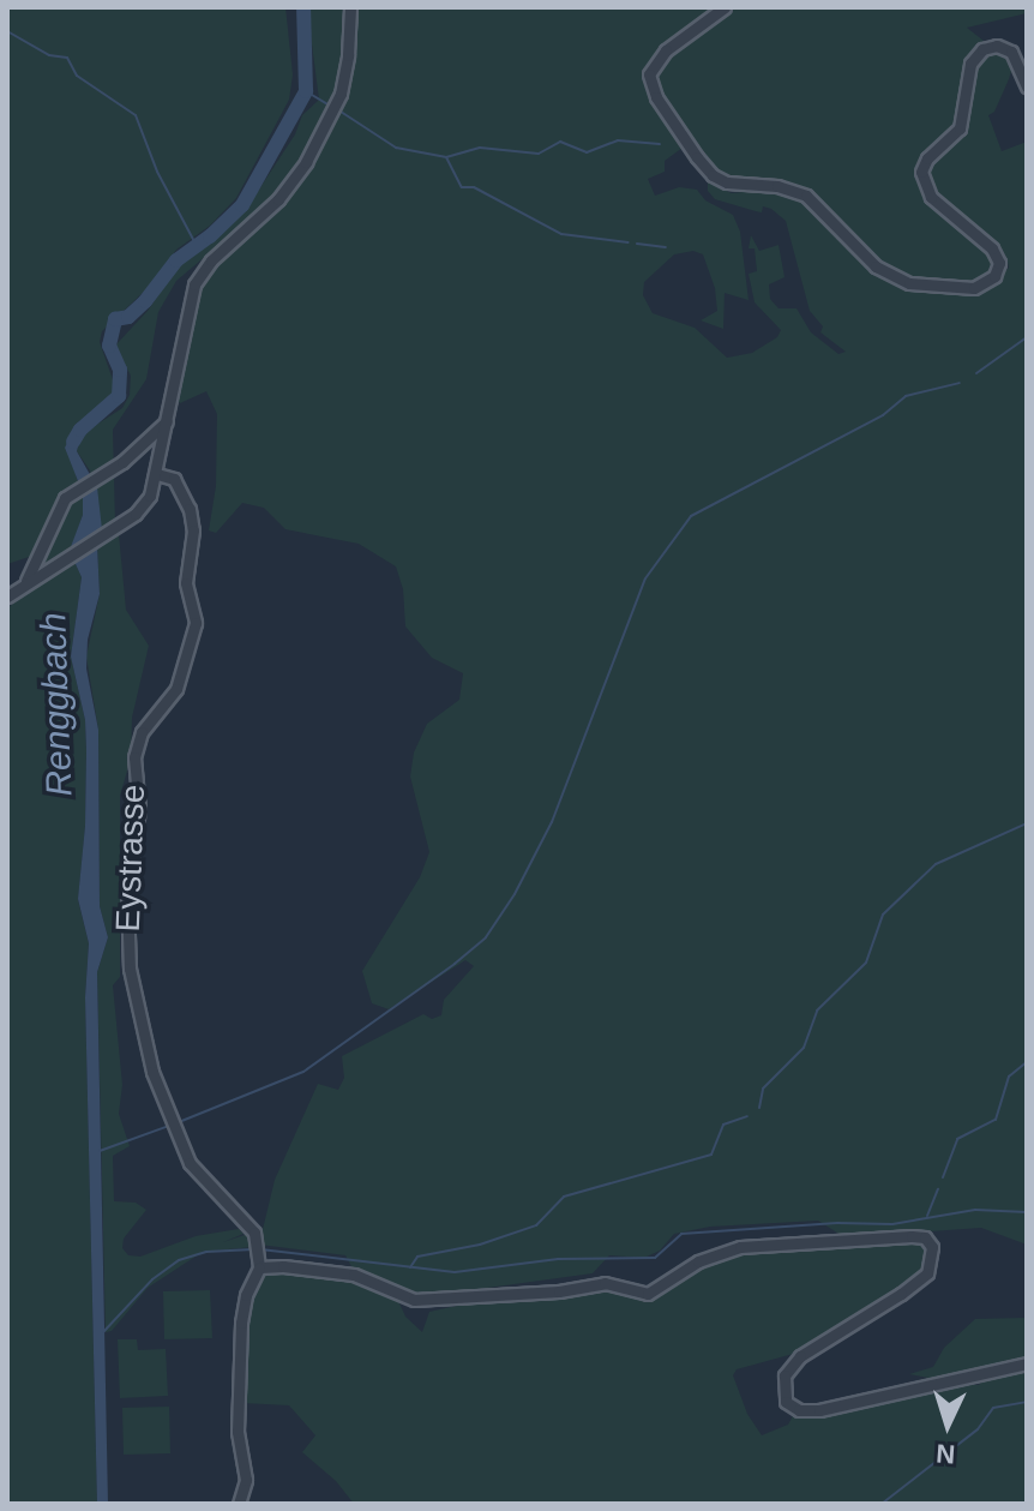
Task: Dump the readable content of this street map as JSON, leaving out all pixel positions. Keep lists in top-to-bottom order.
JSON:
{
  "streets": {
    "street": ["Eystrasse"]
  },
  "water": ["Renggbach"],
  "north": "bottom"
}
